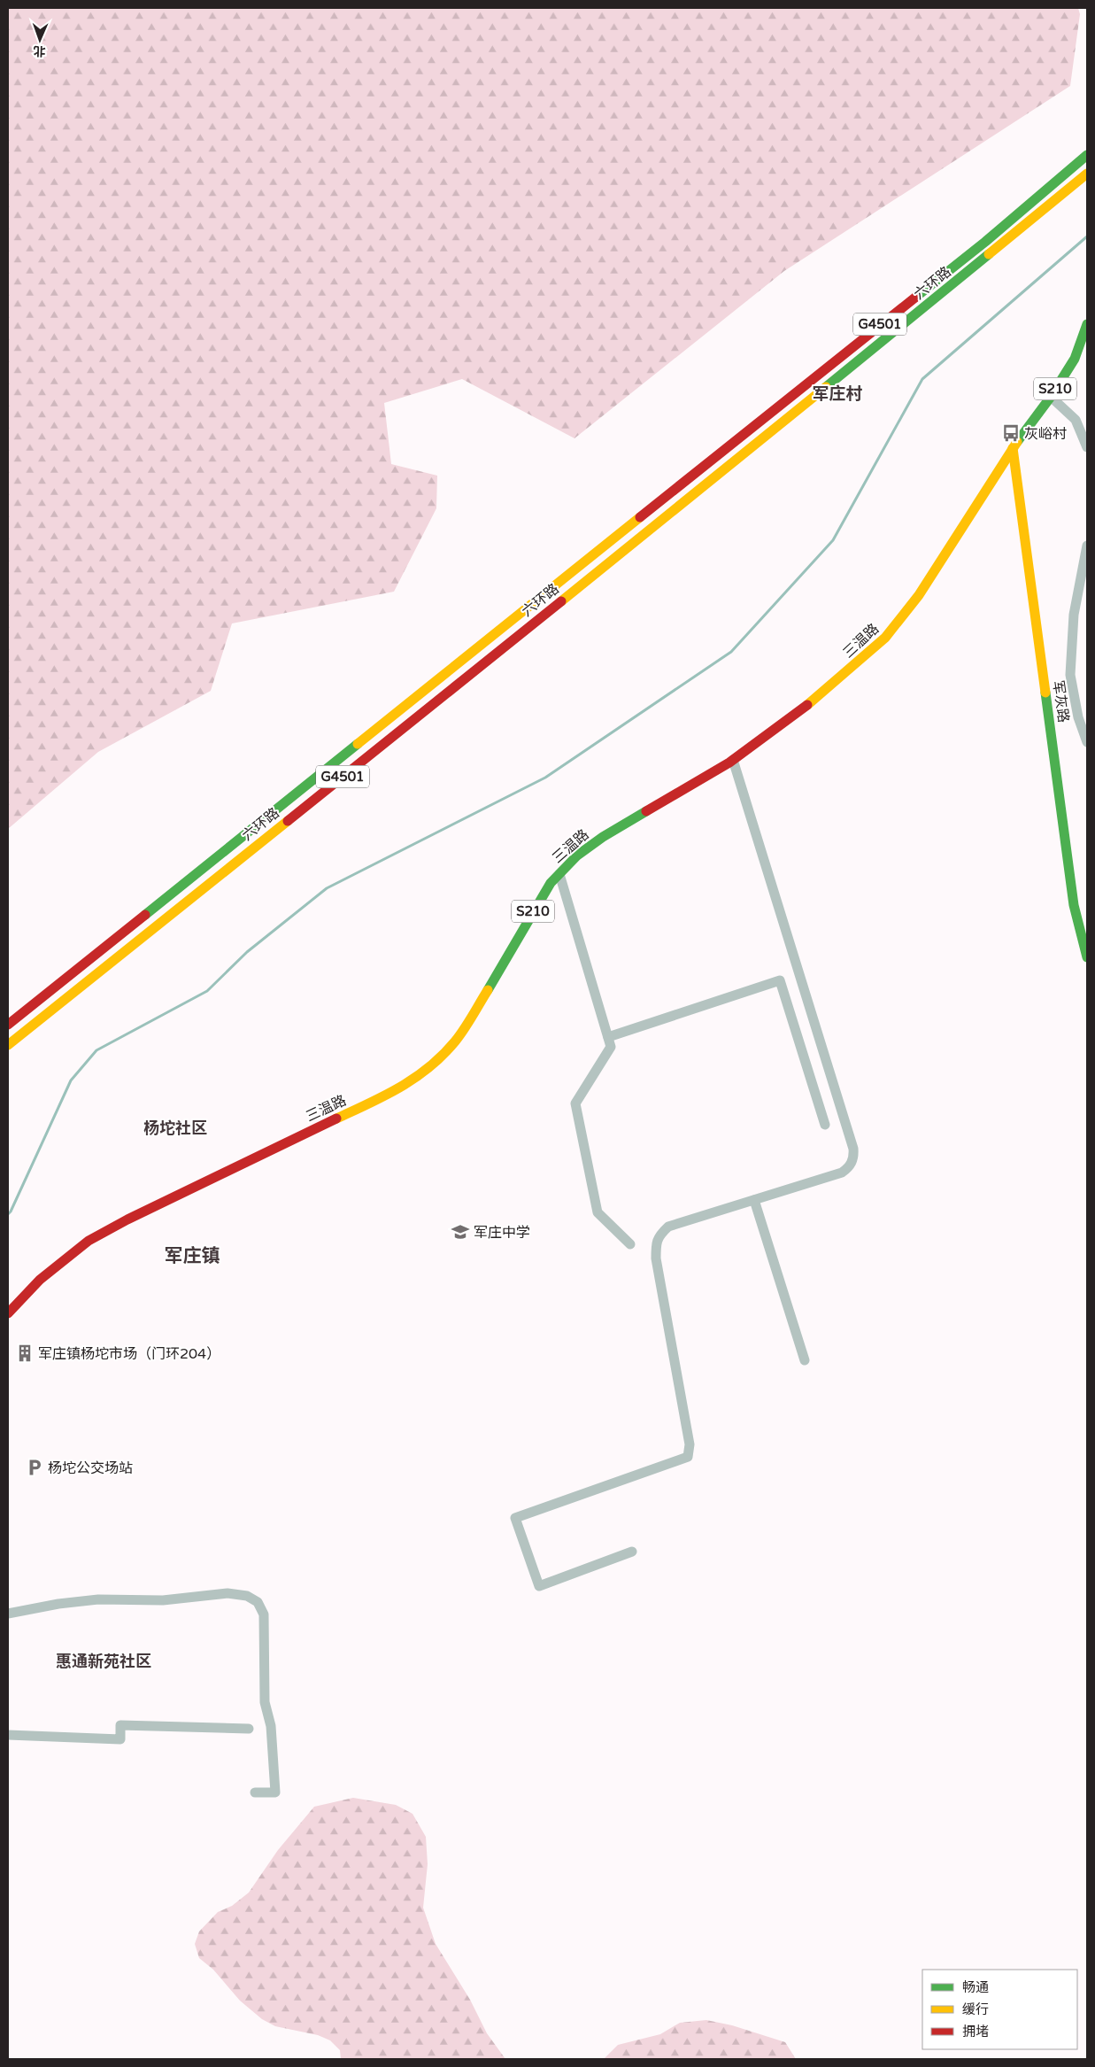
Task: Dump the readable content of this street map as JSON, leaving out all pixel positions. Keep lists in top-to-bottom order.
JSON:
{
  "streets": {
    "main road": [
      "六环路",
      "G4501",
      "S210",
      "三温路",
      "军灰路"
    ]
  },
  "crossings": [
    ["三温路", "军灰路"]
  ],
  "districts": [
    "军庄村",
    "杨坨社区",
    "军庄镇",
    "惠通新苑社区"
  ],
  "places": {
    "bus stop": ["灰峪村"],
    "school or university": ["军庄中学"],
    "building": ["军庄镇杨坨市场（门环204）"],
    "parking": ["杨坨公交场站"]
  },
  "legend": ["畅通", "缓行", "拥堵"],
  "north": "bottom"
}
